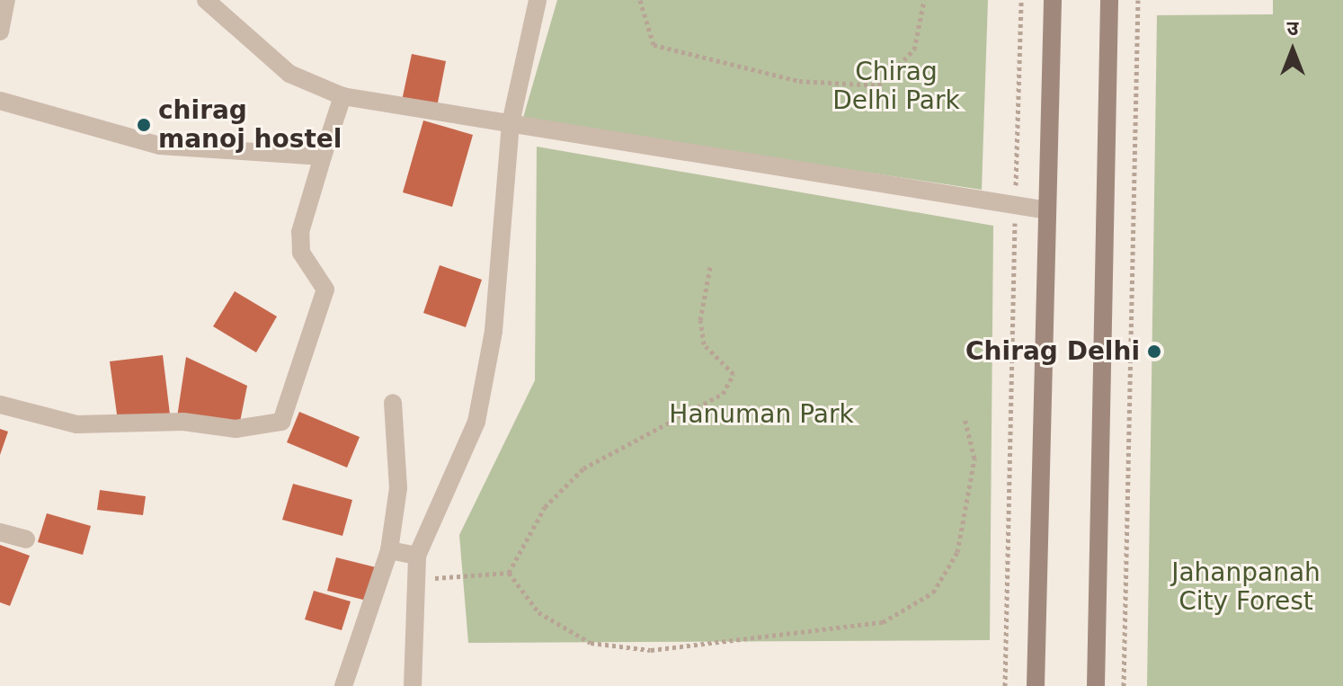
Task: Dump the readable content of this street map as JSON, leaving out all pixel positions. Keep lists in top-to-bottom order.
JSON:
{
  "parks": ["Chirag Delhi Park", "Hanuman Park", "Jahanpanah City Forest"],
  "places": ["chirag manoj hostel", "Chirag Delhi"],
  "north": "top"
}
